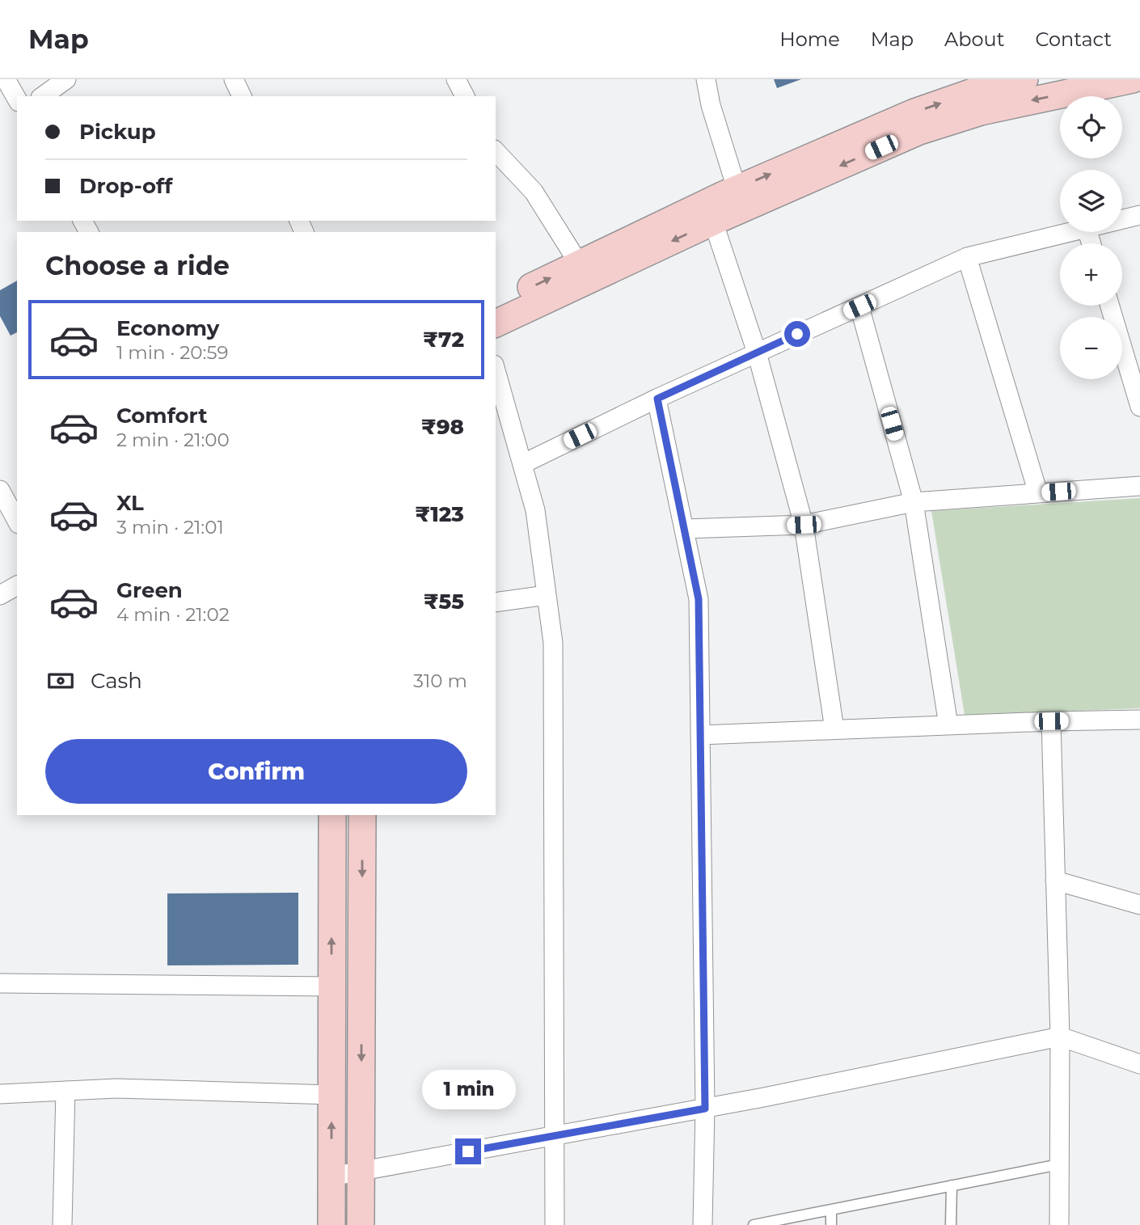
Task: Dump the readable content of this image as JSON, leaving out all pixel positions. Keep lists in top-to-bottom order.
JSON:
{
  "page": {
    "header": "Map",
    "nav": [
      "Home",
      "Map",
      "About",
      "Contact"
    ],
    "map_buttons": ["+", "−"],
    "banner": ["Pickup", "Drop-off"],
    "heading": "Choose a ride",
    "list": [
      {
        "name": "Economy",
        "note": "1 min · 20:59",
        "value": "₹72"
      },
      {
        "name": "Comfort",
        "note": "2 min · 21:00",
        "value": "₹98"
      },
      {
        "name": "XL",
        "note": "3 min · 21:01",
        "value": "₹123"
      },
      {
        "name": "Green",
        "note": "4 min · 21:02",
        "value": "₹55"
      }
    ],
    "pay": ["Cash", "310 m"],
    "buttons": "Confirm",
    "bubble": "1 min"
  }
}
